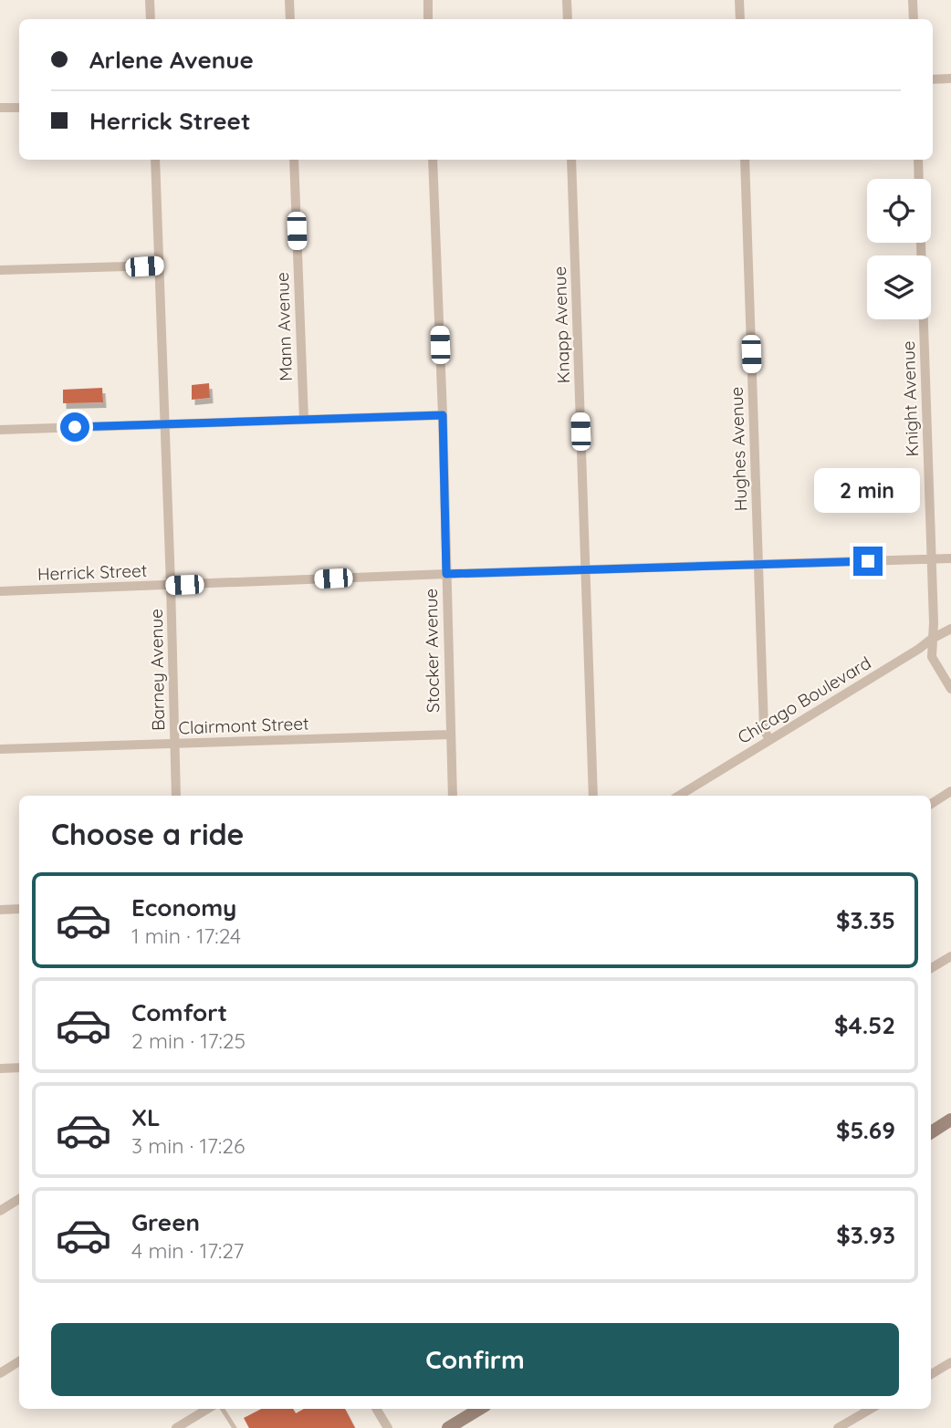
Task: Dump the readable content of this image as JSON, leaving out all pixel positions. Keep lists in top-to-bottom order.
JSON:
{
  "streets": {
    "street": [
      "Knapp Avenue",
      "Mann Avenue",
      "Knight Avenue",
      "Hughes Avenue",
      "Herrick Street",
      "Stocker Avenue",
      "Barney Avenue",
      "Chicago Boulevard",
      "Clairmont Street"
    ]
  },
  "crossings": [
    ["Knapp Avenue", "Herrick Street"],
    ["Knight Avenue", "Herrick Street"],
    ["Knight Avenue", "Chicago Boulevard"],
    ["Hughes Avenue", "Herrick Street"],
    ["Hughes Avenue", "Chicago Boulevard"],
    ["Herrick Street", "Stocker Avenue"],
    ["Herrick Street", "Barney Avenue"],
    ["Stocker Avenue", "Clairmont Street"],
    ["Barney Avenue", "Clairmont Street"]
  ],
  "page": {
    "banner": ["Arlene Avenue", "Herrick Street"],
    "bubble": "2 min",
    "heading": "Choose a ride",
    "list": [
      {
        "name": "Economy",
        "note": "1 min · 17:24",
        "value": "$3.35"
      },
      {
        "name": "Comfort",
        "note": "2 min · 17:25",
        "value": "$4.52"
      },
      {
        "name": "XL",
        "note": "3 min · 17:26",
        "value": "$5.69"
      },
      {
        "name": "Green",
        "note": "4 min · 17:27",
        "value": "$3.93"
      }
    ],
    "buttons": "Confirm"
  }
}
